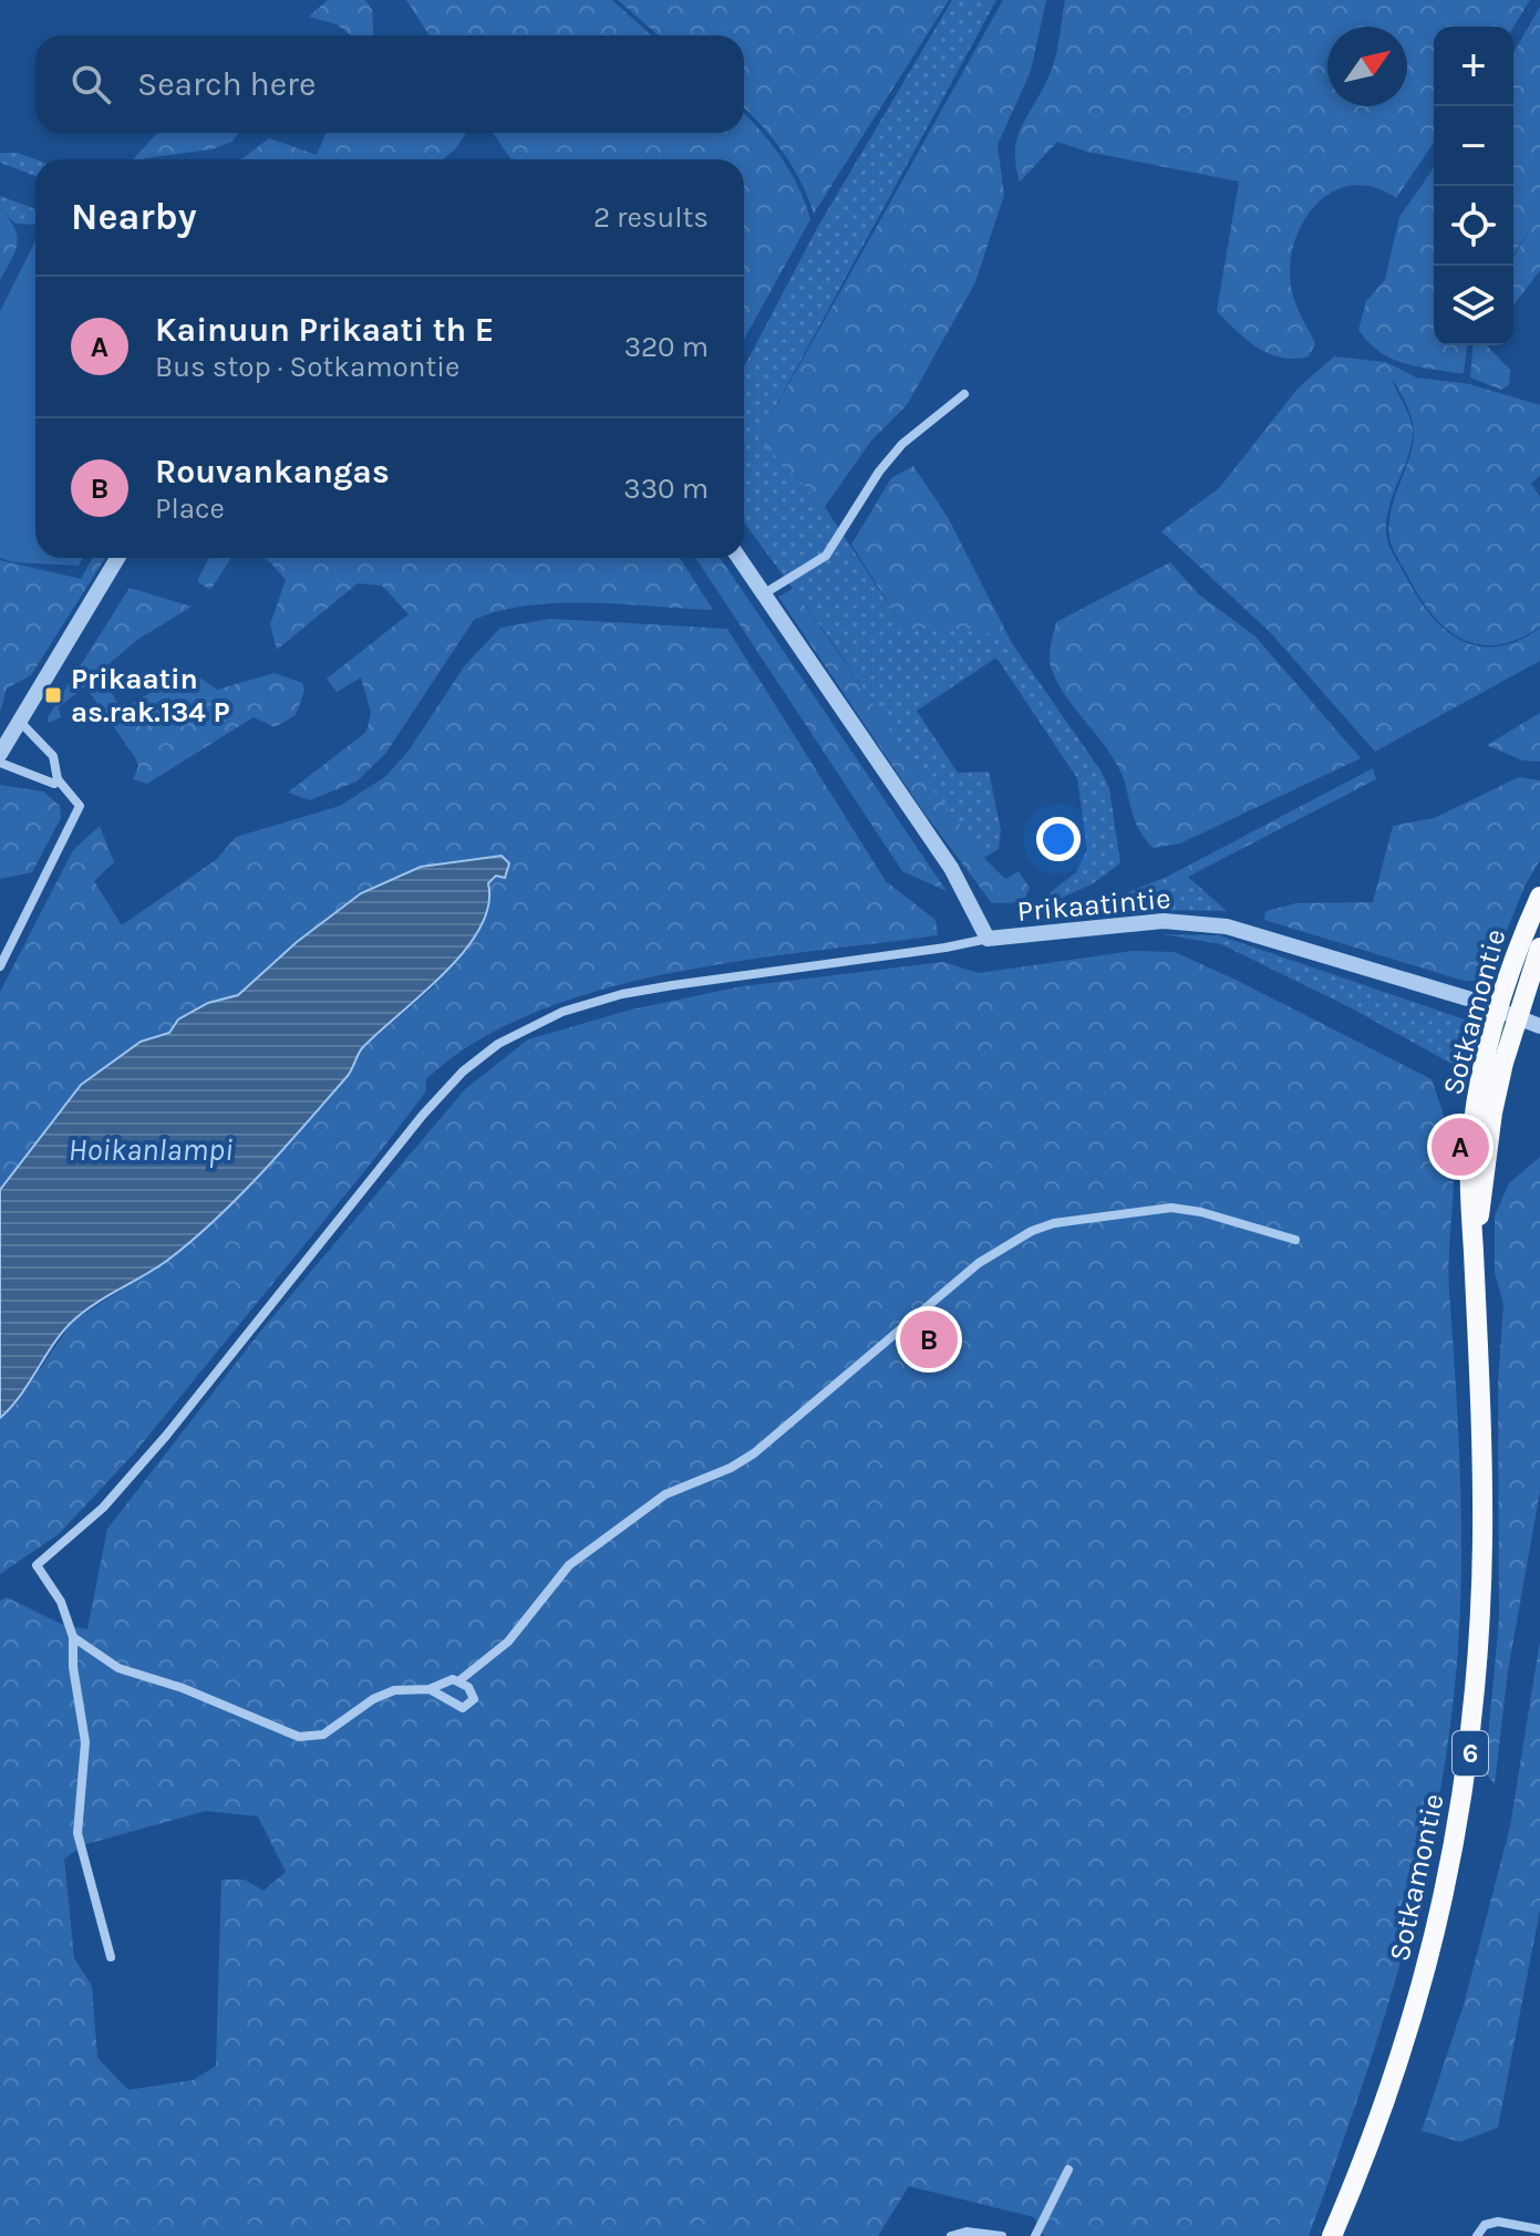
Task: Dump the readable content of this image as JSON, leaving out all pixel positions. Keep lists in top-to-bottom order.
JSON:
{
  "streets": {
    "highway": ["Sotkamontie", "6"],
    "street": ["Prikaatintie"]
  },
  "crossings": [
    ["Prikaatintie", "Sotkamontie"]
  ],
  "water": ["Hoikanlampi"],
  "places": {
    "transit": ["Prikaatin as.rak.134 P"]
  },
  "north": "top right",
  "page": {
    "map_buttons": ["+", "−"],
    "search": "Search here",
    "heading": ["Nearby", "2 results"],
    "list": [
      {
        "mark": "A",
        "name": "Kainuun Prikaati th E",
        "note": "Bus stop · Sotkamontie",
        "value": "320 m"
      },
      {
        "mark": "B",
        "name": "Rouvankangas",
        "note": "Place",
        "value": "330 m"
      }
    ],
    "pins": ["A", "B"]
  }
}
